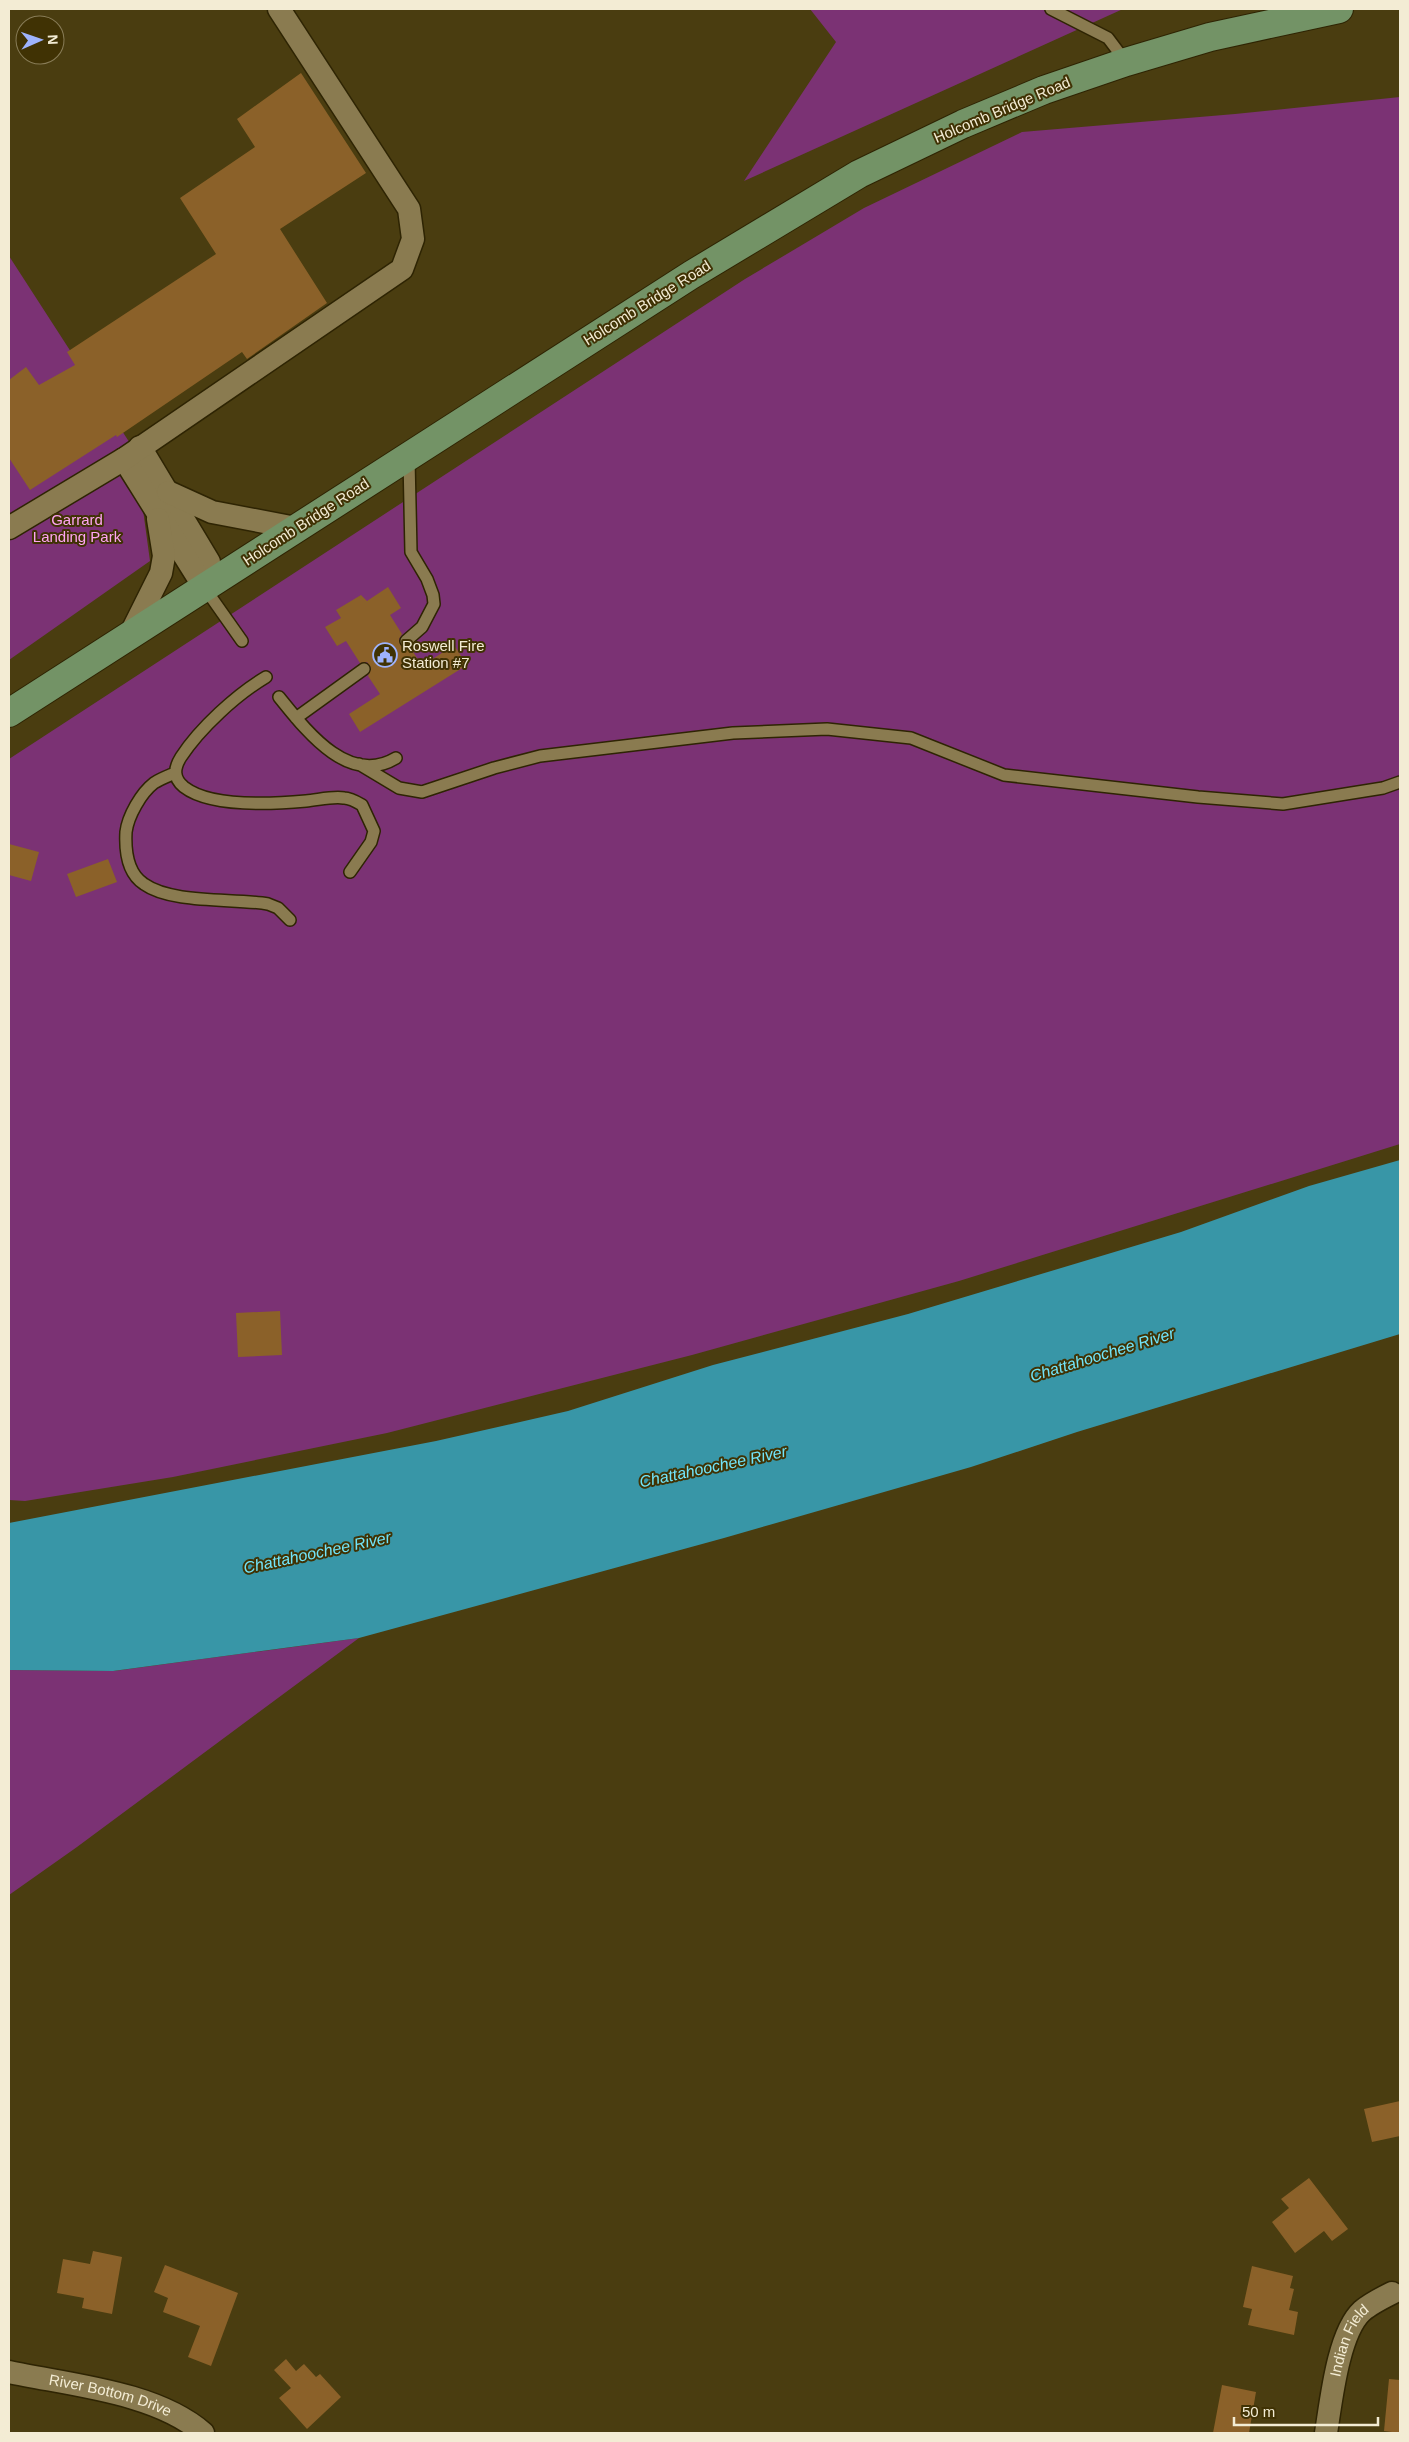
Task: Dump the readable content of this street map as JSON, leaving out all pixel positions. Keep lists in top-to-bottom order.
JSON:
{
  "streets": {
    "main road": ["Holcomb Bridge Road"],
    "street": ["Indian Field", "River Bottom Drive"]
  },
  "water": ["Chattahoochee River"],
  "parks": ["Garrard Landing Park"],
  "places": {
    "public building": ["Roswell Fire Station #7"]
  },
  "scale_bar": "50 m",
  "north": "right"
}
